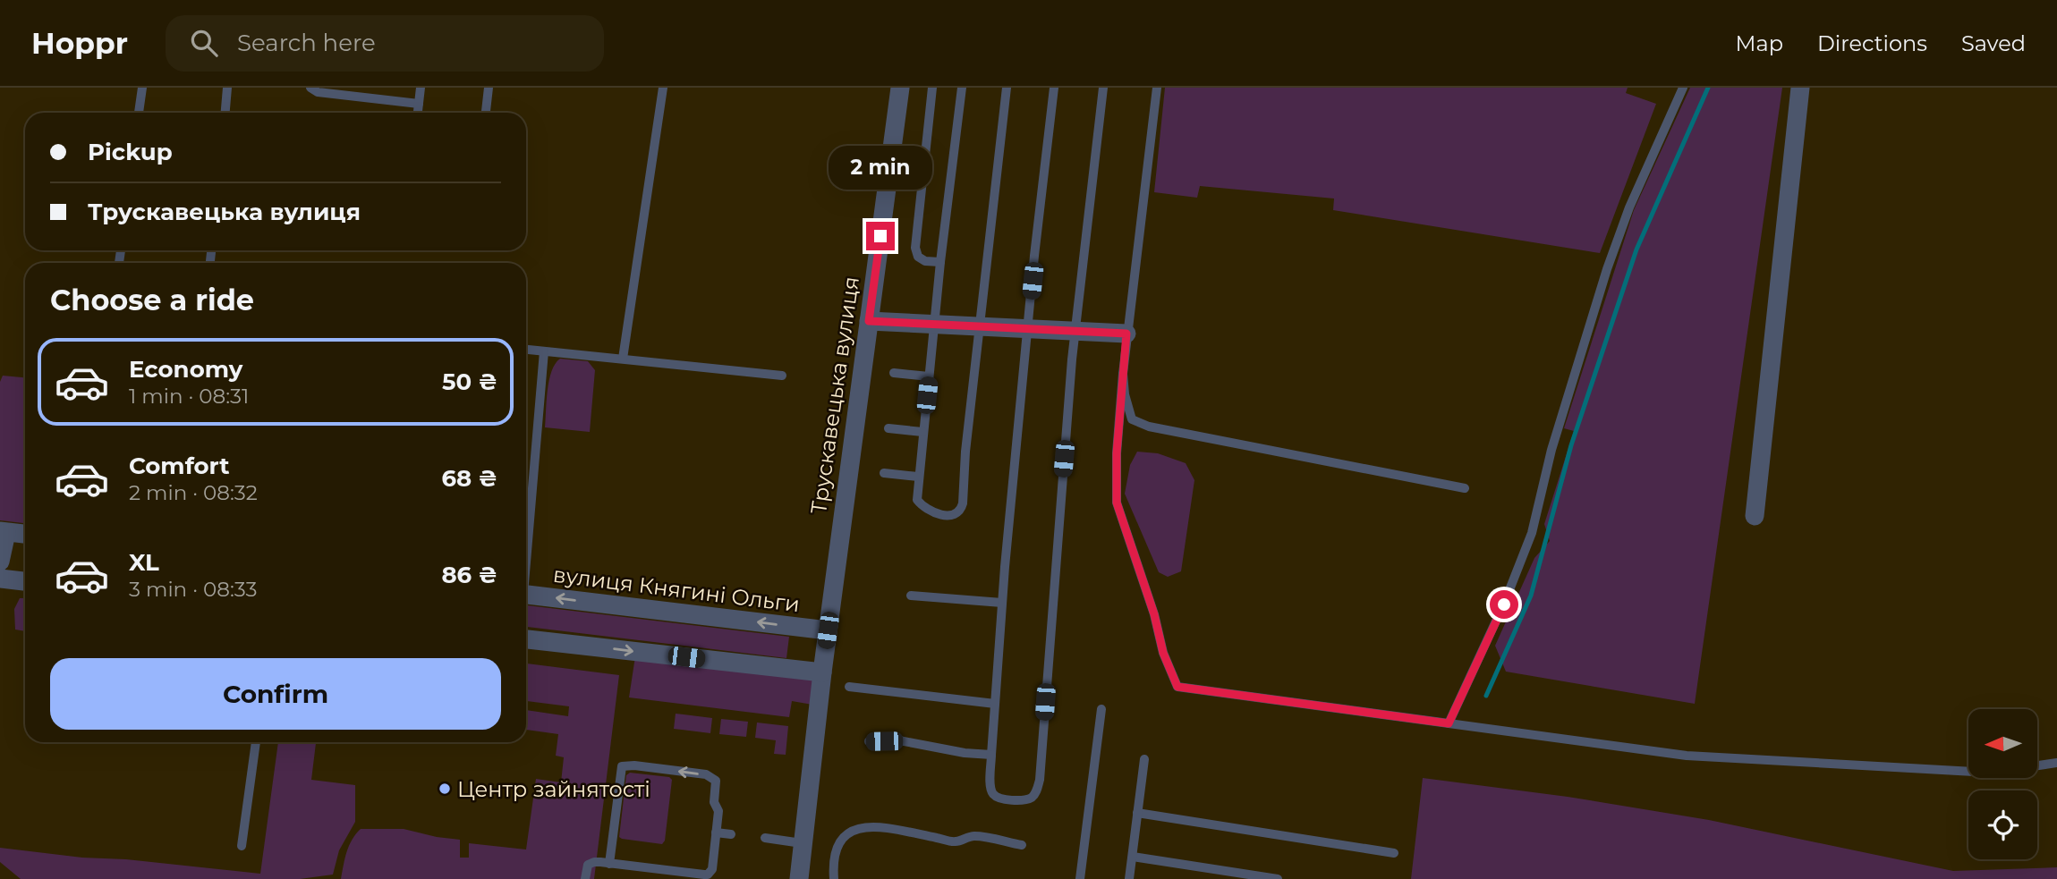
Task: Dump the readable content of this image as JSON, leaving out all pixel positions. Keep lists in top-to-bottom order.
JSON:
{
  "streets": {
    "street": ["Трускавецька вулиця", "вулиця Княгині Ольги"]
  },
  "crossings": [
    ["Трускавецька вулиця", "вулиця Княгині Ольги"]
  ],
  "places": ["Центр зайнятості"],
  "north": "left",
  "page": {
    "header": "Hoppr",
    "search": "Search here",
    "nav": ["Map", "Directions", "Saved"],
    "banner": ["Pickup", "Трускавецька вулиця"],
    "bubble": "2 min",
    "heading": "Choose a ride",
    "list": [
      {
        "name": "Economy",
        "note": "1 min · 08:31",
        "value": "50 ₴"
      },
      {
        "name": "Comfort",
        "note": "2 min · 08:32",
        "value": "68 ₴"
      },
      {
        "name": "XL",
        "note": "3 min · 08:33",
        "value": "86 ₴"
      }
    ],
    "buttons": "Confirm"
  }
}
